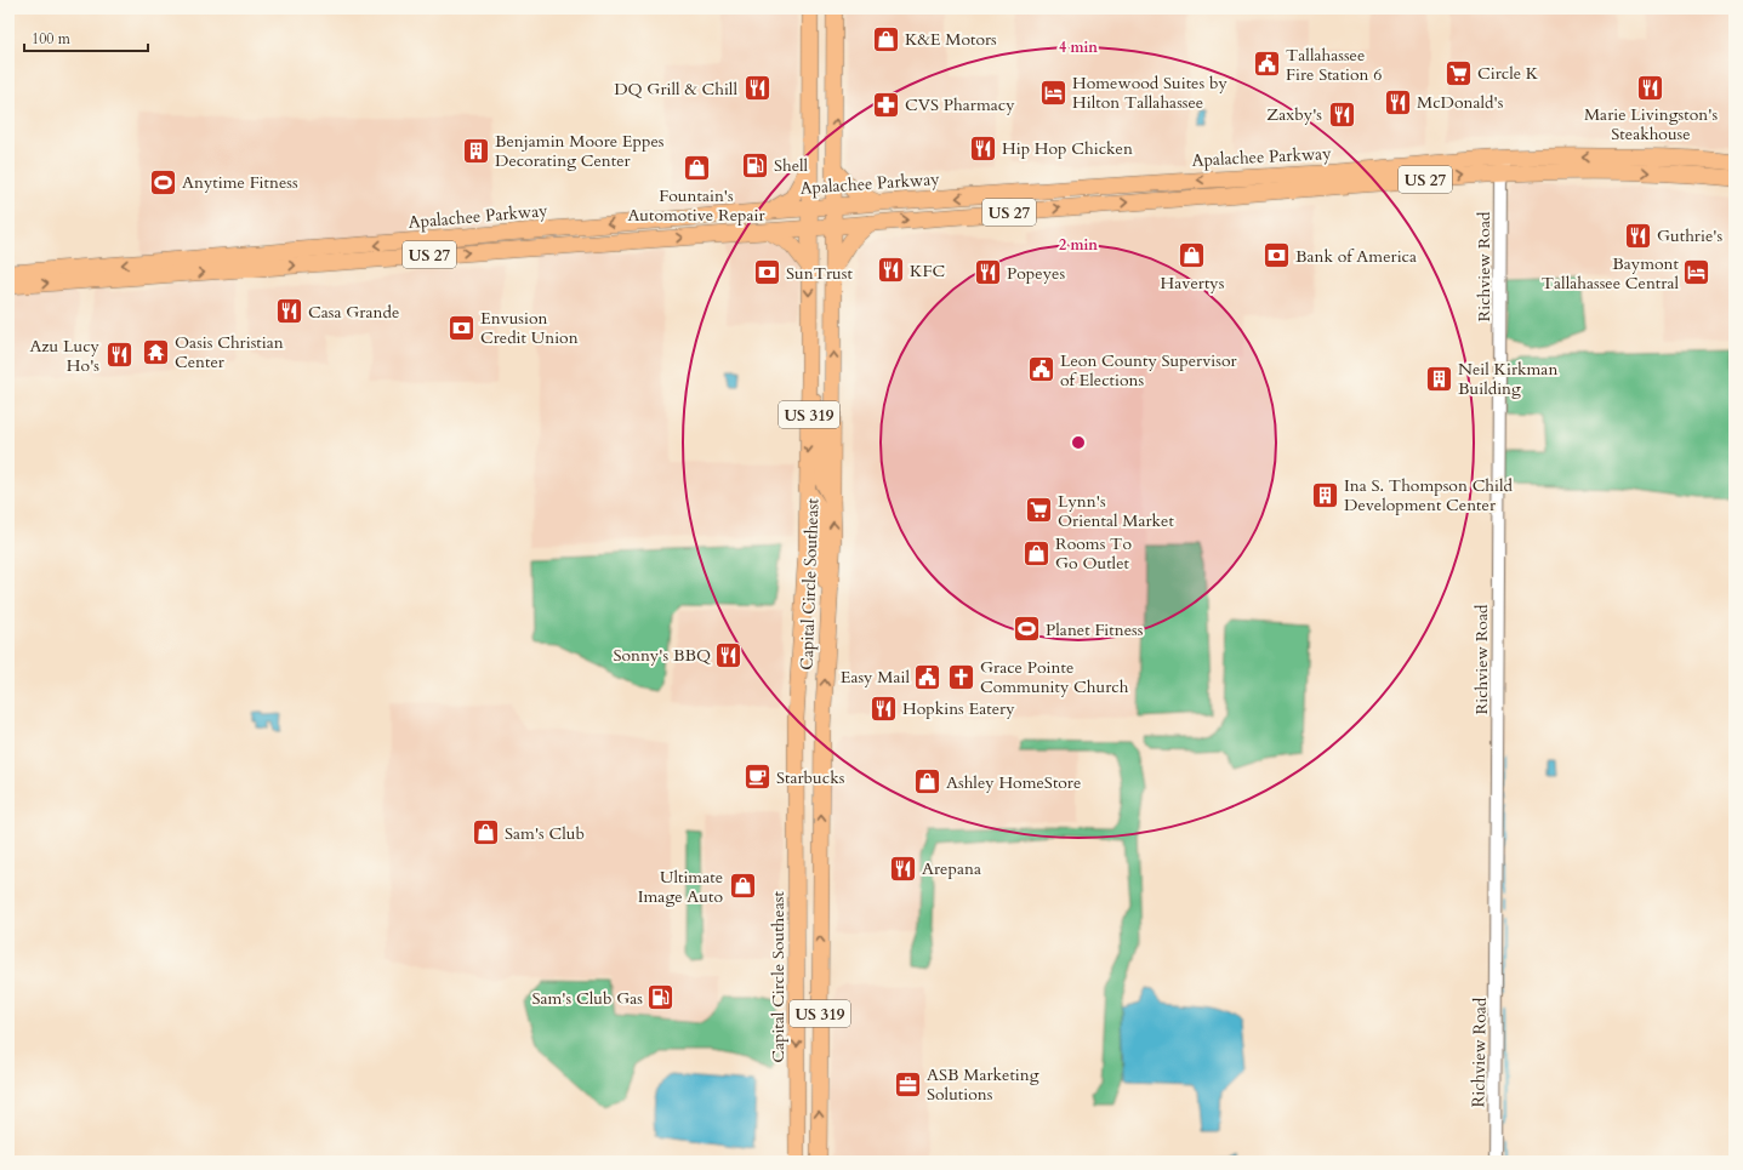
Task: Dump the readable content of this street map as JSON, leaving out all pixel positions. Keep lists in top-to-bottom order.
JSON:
{
  "streets": {
    "main road": [
      "Apalachee Parkway",
      "US 27",
      "US 319",
      "Capital Circle Southeast"
    ],
    "street": ["Richview Road"]
  },
  "crossings": [
    ["Apalachee Parkway", "Richview Road"],
    ["Apalachee Parkway", "Capital Circle Southeast"]
  ],
  "places": {
    "shop": [
      "K&E Motors",
      "Fountain's Automotive Repair",
      "Havertys",
      "Rooms To Go Outlet",
      "Ashley HomeStore",
      "Sam's Club",
      "Ultimate Image Auto"
    ],
    "public building": ["Tallahassee Fire Station 6", "Leon County Supervisor of Elections", "Easy Mail"],
    "supermarket": ["Circle K", "Lynn's Oriental Market"],
    "restaurant": [
      "Marie Livingston's Steakhouse",
      "DQ Grill & Chill",
      "McDonald's",
      "Zaxby's",
      "Hip Hop Chicken",
      "Guthrie's",
      "KFC",
      "Popeyes",
      "Casa Grande",
      "Azu Lucy Ho's",
      "Sonny's BBQ",
      "Hopkins Eatery",
      "Arepana"
    ],
    "hotel": ["Homewood Suites by Hilton Tallahassee", "Baymont Tallahassee Central"],
    "pharmacy": ["CVS Pharmacy"],
    "building": ["Benjamin Moore Eppes Decorating Center", "Neil Kirkman Building", "Ina S. Thompson Child Development Center"],
    "fuel station": ["Shell", "Sam's Club Gas"],
    "sports": ["Anytime Fitness", "Planet Fitness"],
    "bank": ["Bank of America", "SunTrust", "Envusion Credit Union"],
    "temple": ["Oasis Christian Center"],
    "church": ["Grace Pointe Community Church"],
    "cafe": ["Starbucks"],
    "office": ["ASB Marketing Solutions"]
  },
  "scale_bar": "100 m",
  "rings": ["4 min", "2 min"]
}
